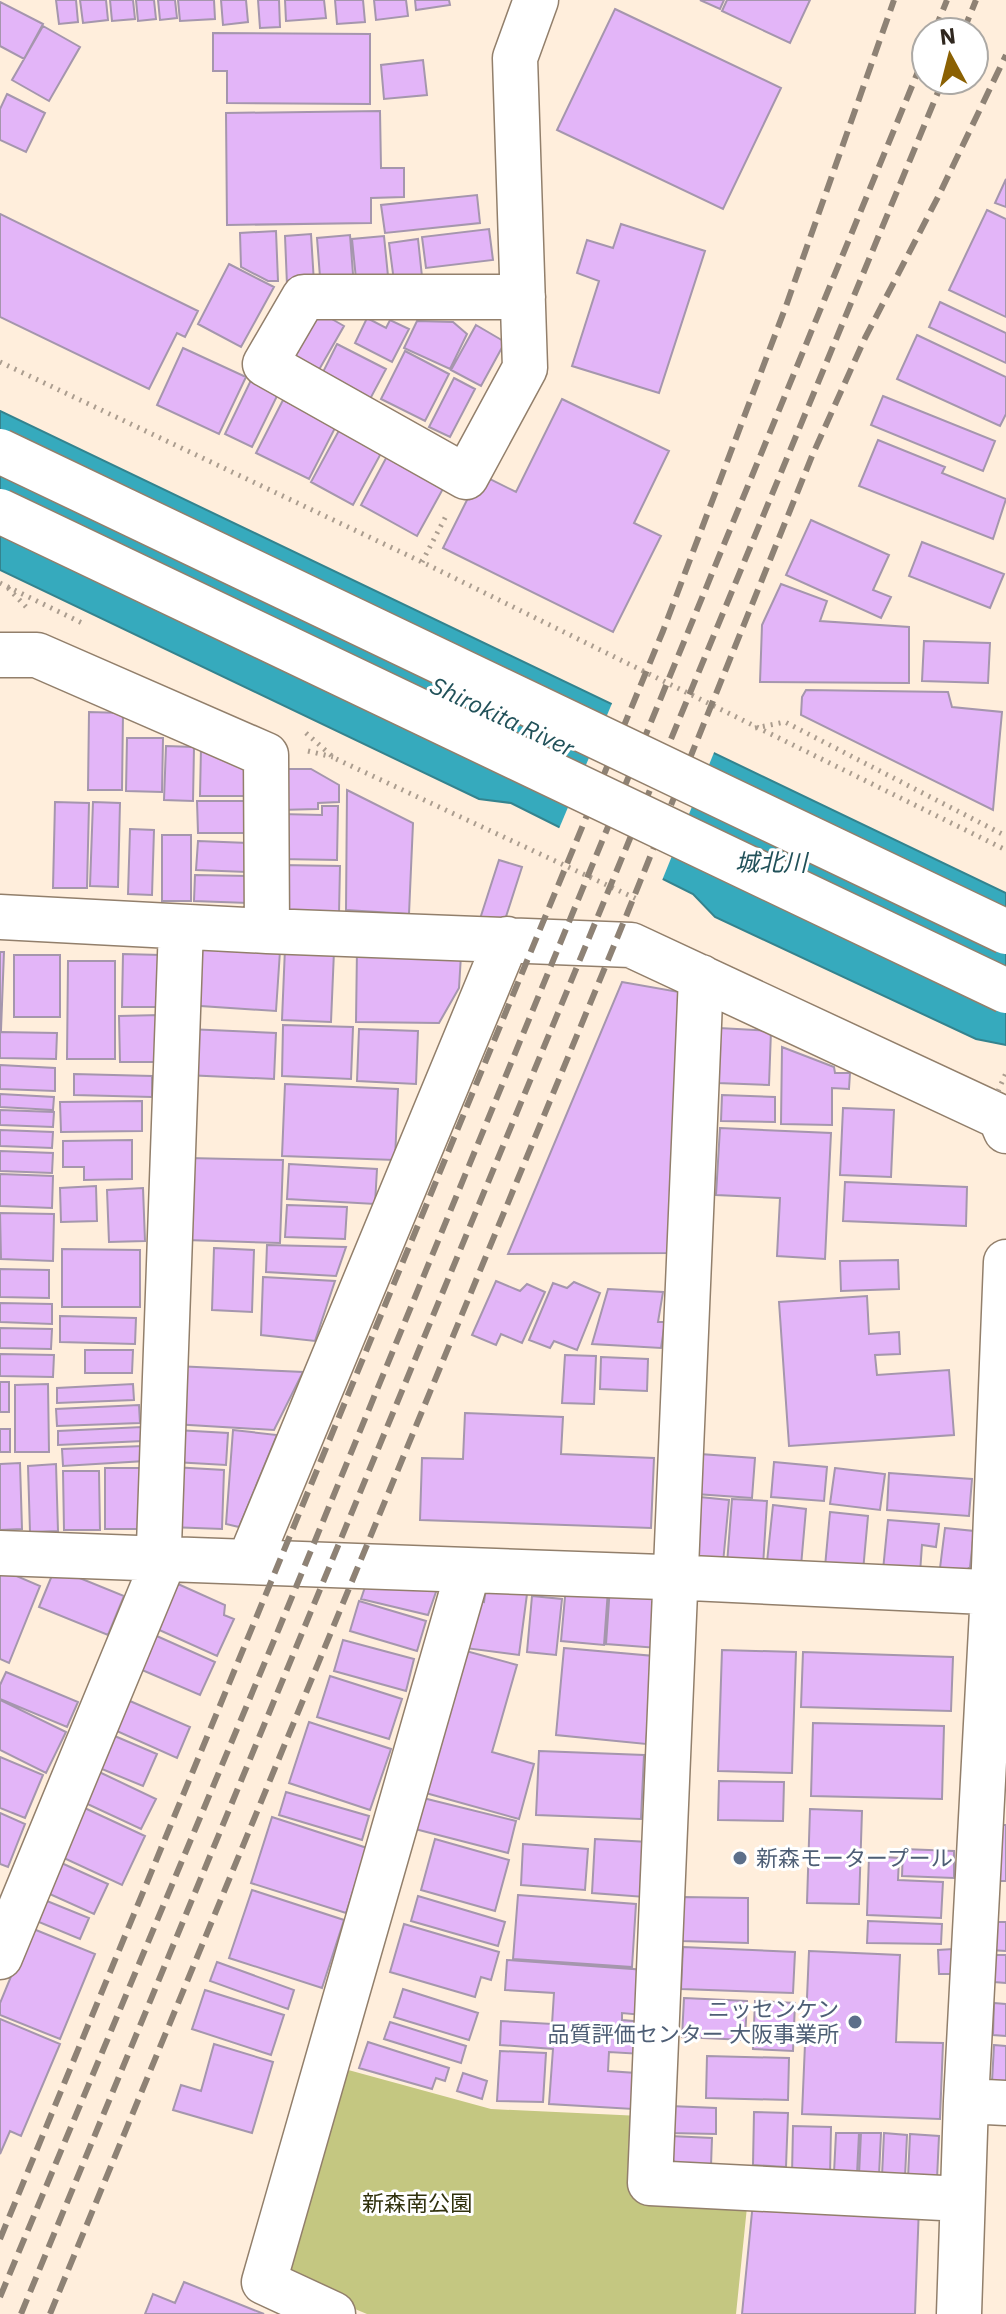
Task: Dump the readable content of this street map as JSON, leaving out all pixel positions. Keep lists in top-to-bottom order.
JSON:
{
  "water": ["Shirokita River", "城北川"],
  "parks": ["新森南公園"],
  "places": ["新森モータープール", "ニッセンケン 品質評価センター 大阪事業所"],
  "north": "top"
}
